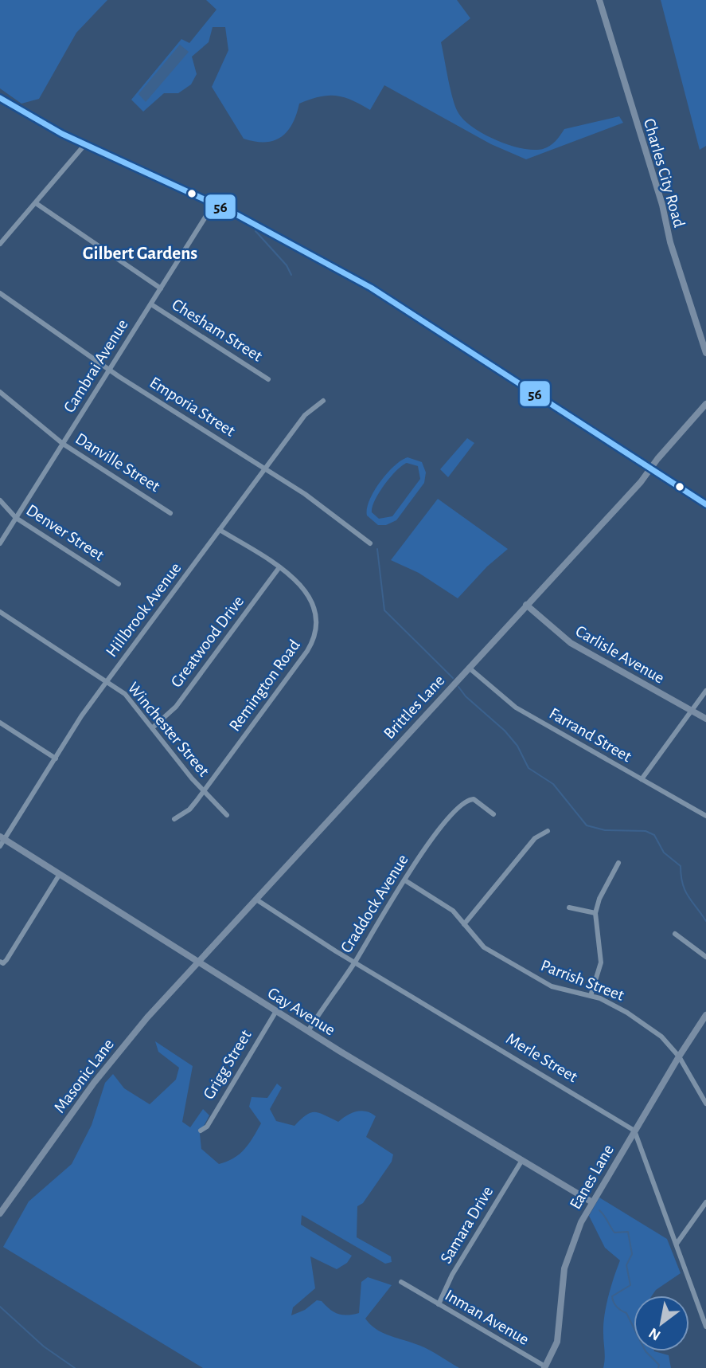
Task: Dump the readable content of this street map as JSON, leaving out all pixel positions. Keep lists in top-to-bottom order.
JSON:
{
  "streets": {
    "main road": [
      "Charles City Road",
      "Carlisle Avenue",
      "Brittles Lane",
      "Gay Avenue",
      "Masonic Lane",
      "Eanes Lane"
    ],
    "street": [
      "Chesham Street",
      "Cambrai Avenue",
      "Emporia Street",
      "Danville Street",
      "Denver Street",
      "Hillbrook Avenue",
      "Greatwood Drive",
      "Remington Road",
      "Winchester Street",
      "Farrand Street",
      "Craddock Avenue",
      "Parrish Street",
      "Merle Street",
      "Grigg Street",
      "Samara Drive",
      "Inman Avenue"
    ]
  },
  "crossings": [
    ["Chesham Street", "Cambrai Avenue"],
    ["Cambrai Avenue", "Emporia Street"],
    ["Cambrai Avenue", "Danville Street"],
    ["Cambrai Avenue", "Denver Street"],
    ["Emporia Street", "Hillbrook Avenue"],
    ["Hillbrook Avenue", "Remington Road"],
    ["Hillbrook Avenue", "Winchester Street"],
    ["Hillbrook Avenue", "Gay Avenue"],
    ["Greatwood Drive", "Remington Road"],
    ["Greatwood Drive", "Winchester Street"],
    ["Carlisle Avenue", "Brittles Lane"],
    ["Remington Road", "Winchester Street"],
    ["Brittles Lane", "Farrand Street"],
    ["Brittles Lane", "Gay Avenue"],
    ["Brittles Lane", "Merle Street"],
    ["Brittles Lane", "Masonic Lane"],
    ["Craddock Avenue", "Parrish Street"],
    ["Craddock Avenue", "Gay Avenue"],
    ["Craddock Avenue", "Merle Street"],
    ["Parrish Street", "Eanes Lane"],
    ["Gay Avenue", "Grigg Street"],
    ["Gay Avenue", "Masonic Lane"],
    ["Gay Avenue", "Eanes Lane"],
    ["Gay Avenue", "Samara Drive"],
    ["Merle Street", "Eanes Lane"],
    ["Eanes Lane", "Inman Avenue"],
    ["Samara Drive", "Inman Avenue"]
  ],
  "districts": ["Gilbert Gardens"],
  "lines": ["transit line 56"],
  "north": "bottom left"
}
